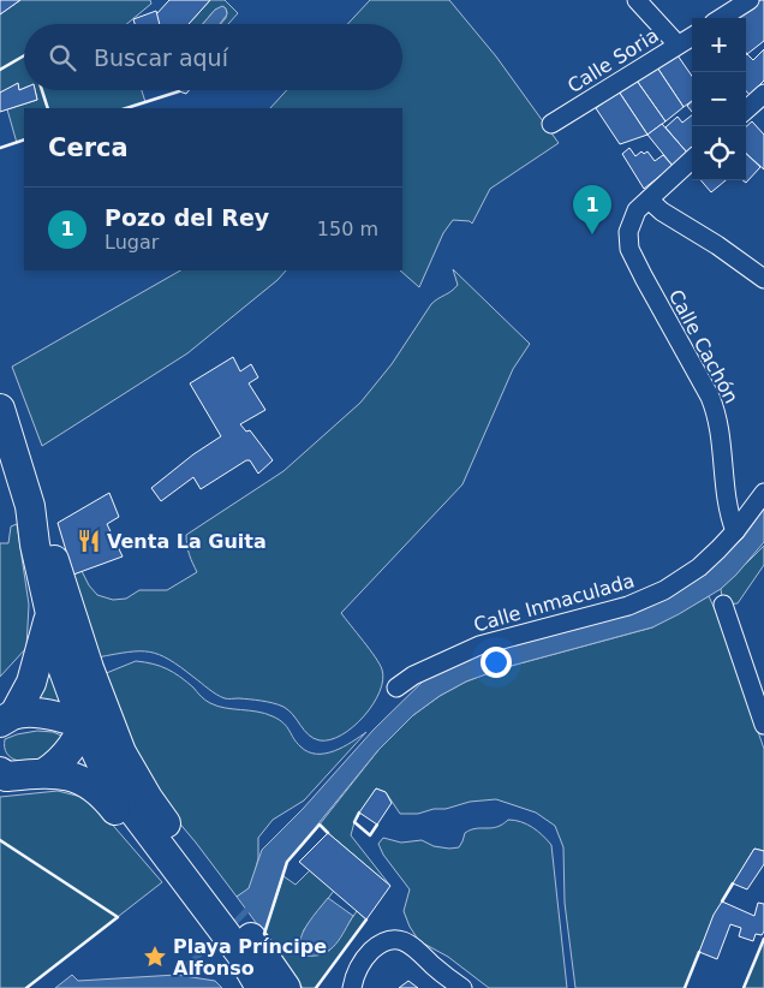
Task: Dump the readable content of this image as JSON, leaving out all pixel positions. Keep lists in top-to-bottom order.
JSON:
{
  "streets": {
    "street": ["Calle Soria", "Calle Cachón", "Calle Inmaculada"]
  },
  "crossings": [
    ["Calle Cachón", "Calle Inmaculada"]
  ],
  "places": {
    "restaurant": ["Venta La Guita"],
    "place": ["Playa Príncipe Alfonso"]
  },
  "page": {
    "map_buttons": ["+", "−"],
    "search": "Buscar aquí",
    "heading": "Cerca",
    "pins": "1",
    "list": [
      {
        "mark": "1",
        "name": "Pozo del Rey",
        "note": "Lugar",
        "value": "150 m"
      }
    ]
  }
}
